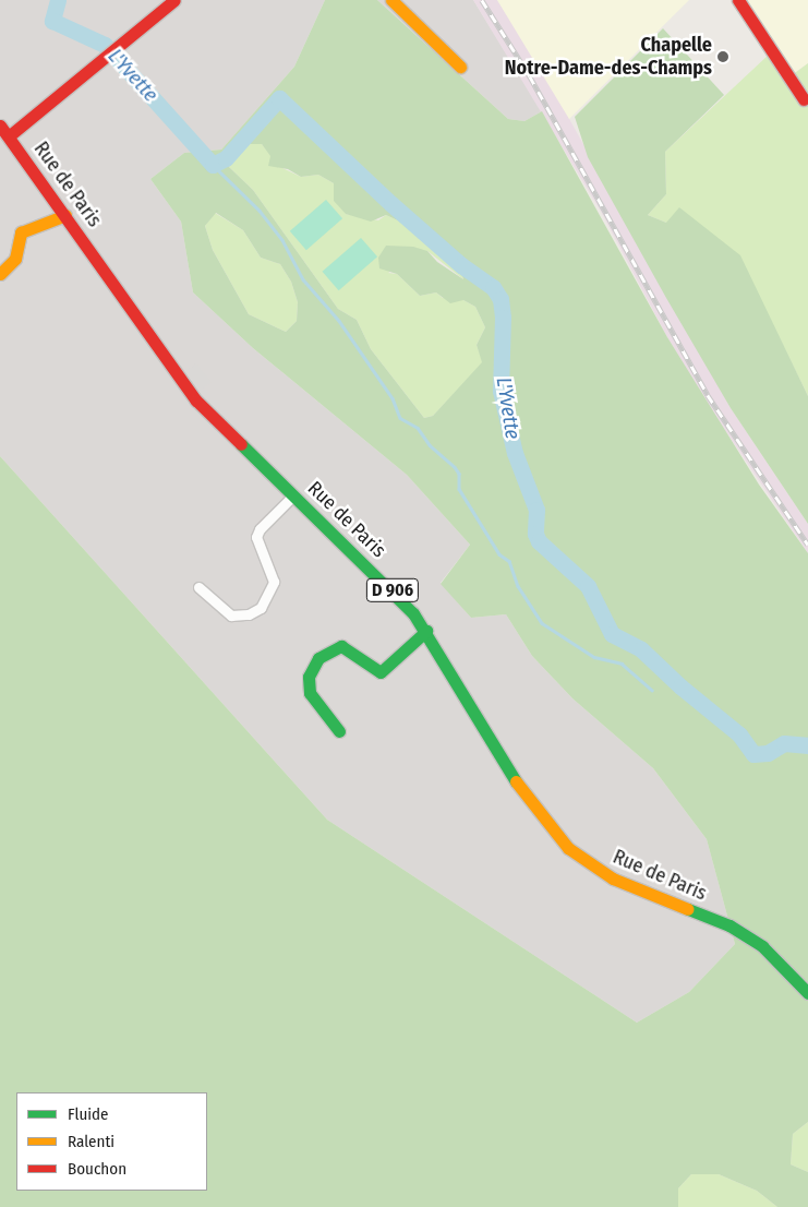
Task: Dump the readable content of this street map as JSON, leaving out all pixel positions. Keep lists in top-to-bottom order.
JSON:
{
  "streets": {
    "main road": ["Rue de Paris", "D 906"]
  },
  "water": ["L'Yvette"],
  "places": ["Chapelle Notre-Dame-des-Champs"],
  "legend": ["Fluide", "Ralenti", "Bouchon"]
}
